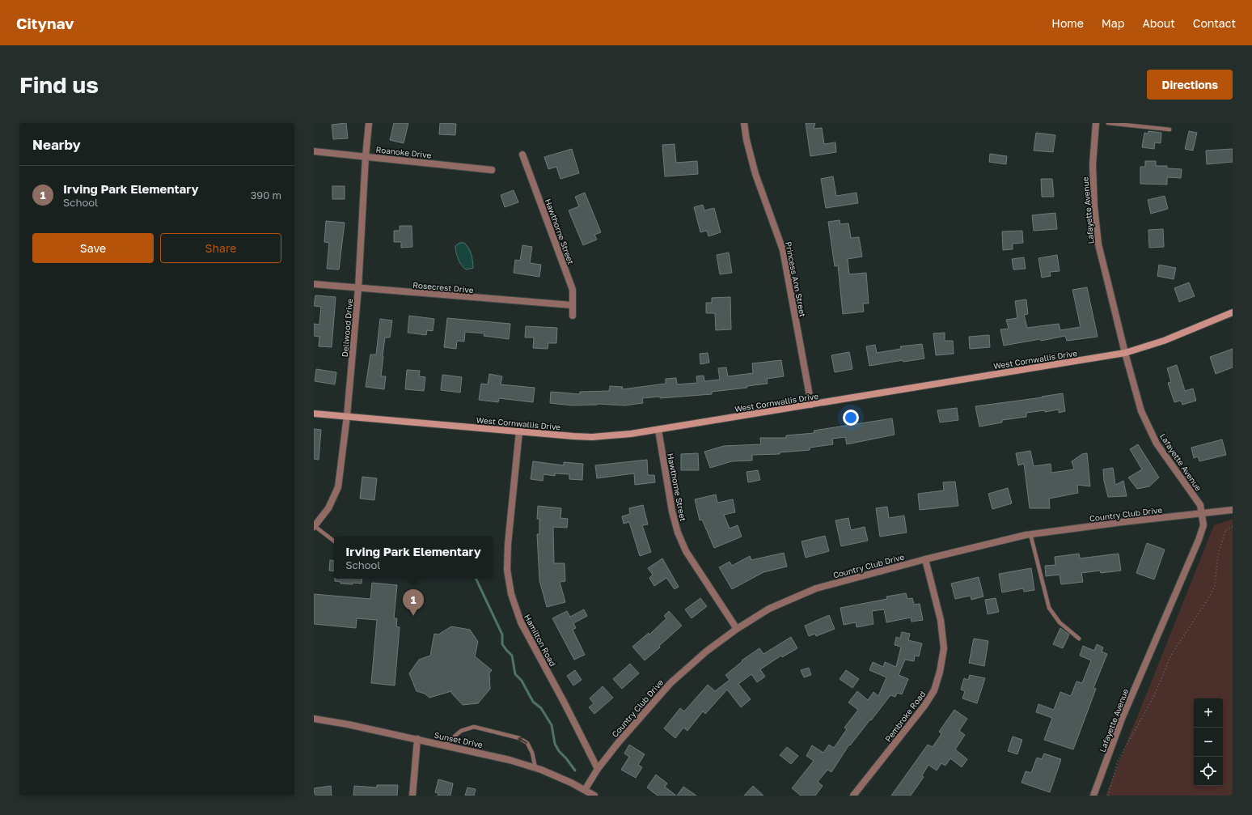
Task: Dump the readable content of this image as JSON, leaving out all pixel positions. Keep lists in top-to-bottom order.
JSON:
{
  "streets": {
    "street": [
      "Roanoke Drive",
      "Lafayette Avenue",
      "Hawthorne Street",
      "Princess Ann Street",
      "Rosecrest Drive",
      "Dellwood Drive",
      "West Cornwallis Drive",
      "Country Club Drive",
      "Hamilton Road",
      "Pembroke Road",
      "Sunset Drive"
    ]
  },
  "crossings": [
    ["Roanoke Drive", "Dellwood Drive"],
    ["Lafayette Avenue", "West Cornwallis Drive"],
    ["Lafayette Avenue", "Country Club Drive"],
    ["Hawthorne Street", "Rosecrest Drive"],
    ["Hawthorne Street", "West Cornwallis Drive"],
    ["Hawthorne Street", "Country Club Drive"],
    ["Princess Ann Street", "West Cornwallis Drive"],
    ["Rosecrest Drive", "Dellwood Drive"],
    ["Dellwood Drive", "West Cornwallis Drive"],
    ["West Cornwallis Drive", "Hamilton Road"],
    ["Country Club Drive", "Hamilton Road"],
    ["Country Club Drive", "Pembroke Road"],
    ["Country Club Drive", "Sunset Drive"]
  ],
  "page": {
    "header": "Citynav",
    "nav": [
      "Home",
      "Map",
      "About",
      "Contact"
    ],
    "buttons": [
      "Directions",
      ["Save", "Share"]
    ],
    "title": "Find us",
    "heading": "Nearby",
    "list": [
      {
        "mark": "1",
        "name": "Irving Park Elementary",
        "note": "School",
        "value": "390 m"
      }
    ],
    "popup": ["Irving Park Elementary", "School"],
    "pins": "1",
    "map_buttons": ["+", "−"]
  }
}
